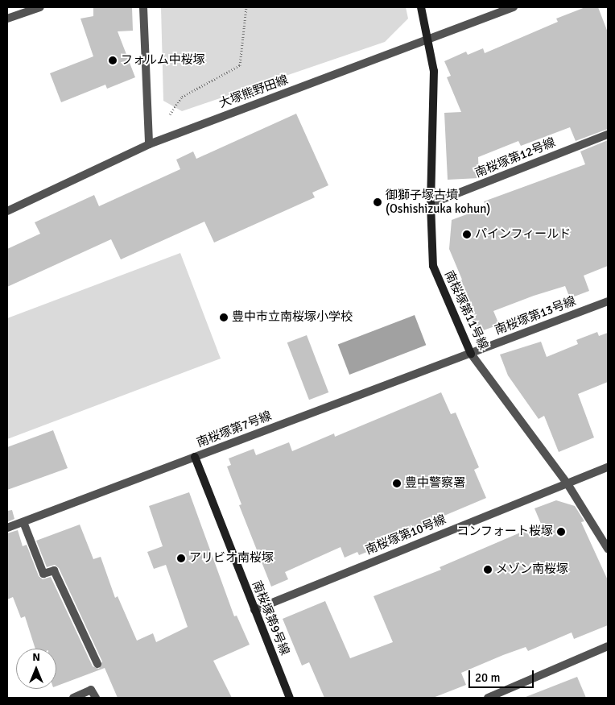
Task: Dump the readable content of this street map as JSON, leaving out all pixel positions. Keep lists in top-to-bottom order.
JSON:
{
  "streets": {
    "street": [
      "大塚熊野田線",
      "南桜塚第12号線",
      "南桜塚第11号線",
      "南桜塚第13号線",
      "南桜塚第7号線",
      "南桜塚第10号線",
      "南桜塚第9号線"
    ]
  },
  "crossings": [
    ["大塚熊野田線", "南桜塚第11号線"],
    ["南桜塚第12号線", "南桜塚第11号線"],
    ["南桜塚第11号線", "南桜塚第13号線"],
    ["南桜塚第11号線", "南桜塚第7号線"],
    ["南桜塚第11号線", "南桜塚第10号線"],
    ["南桜塚第13号線", "南桜塚第7号線"],
    ["南桜塚第7号線", "南桜塚第9号線"],
    ["南桜塚第10号線", "南桜塚第9号線"]
  ],
  "places": [
    "フォルム中桜塚",
    "御獅子塚古墳 (Oshishizuka kohun)",
    "パインフィールド",
    "豊中市立南桜塚小学校",
    "豊中警察署",
    "コンフォート桜塚",
    "アリビオ南桜塚",
    "メゾン南桜塚"
  ],
  "scale_bar": "20 m",
  "north": "top"
}
